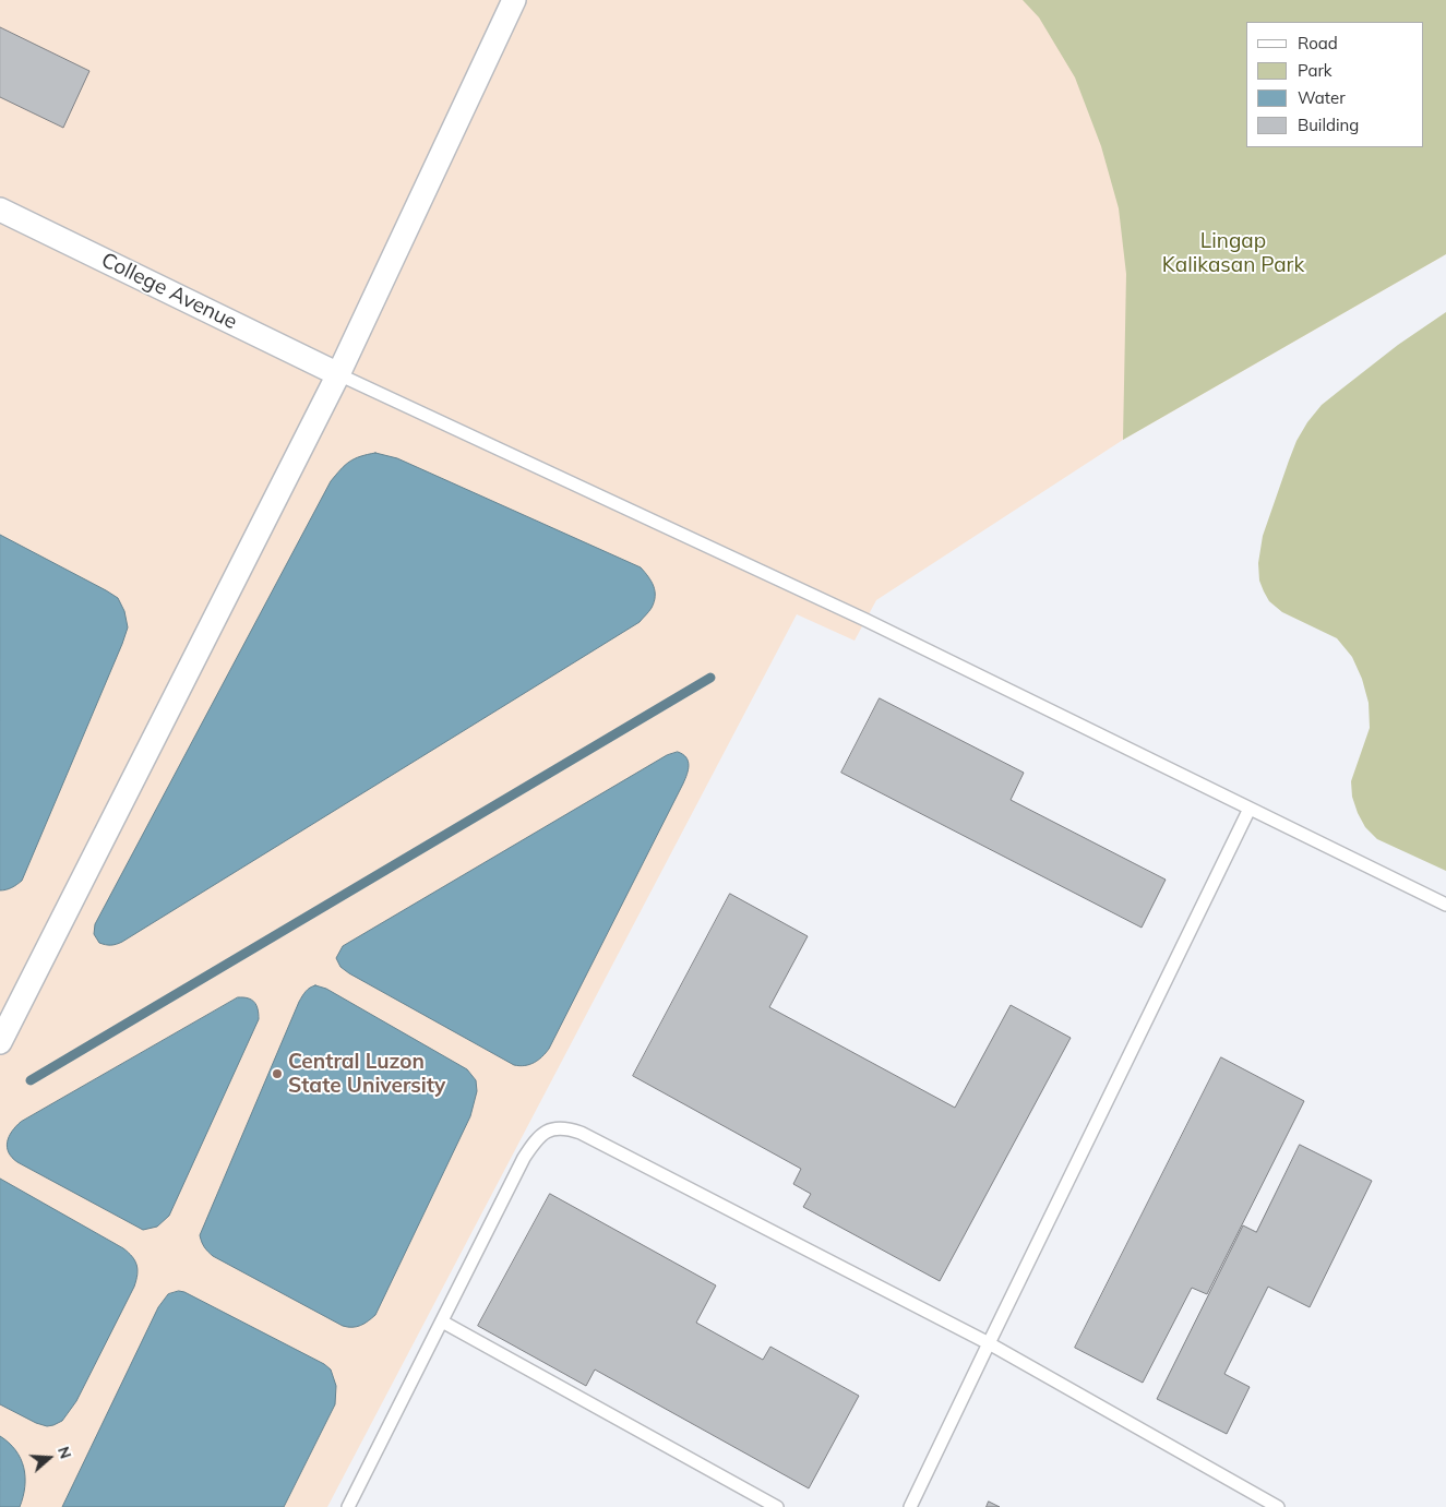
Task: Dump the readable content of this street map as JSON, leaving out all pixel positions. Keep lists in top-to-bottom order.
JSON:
{
  "streets": {
    "street": ["College Avenue"]
  },
  "parks": ["Lingap Kalikasan Park"],
  "places": ["Central Luzon State University"],
  "legend": [
    "Road",
    "Park",
    "Water",
    "Building"
  ],
  "north": "right"
}
